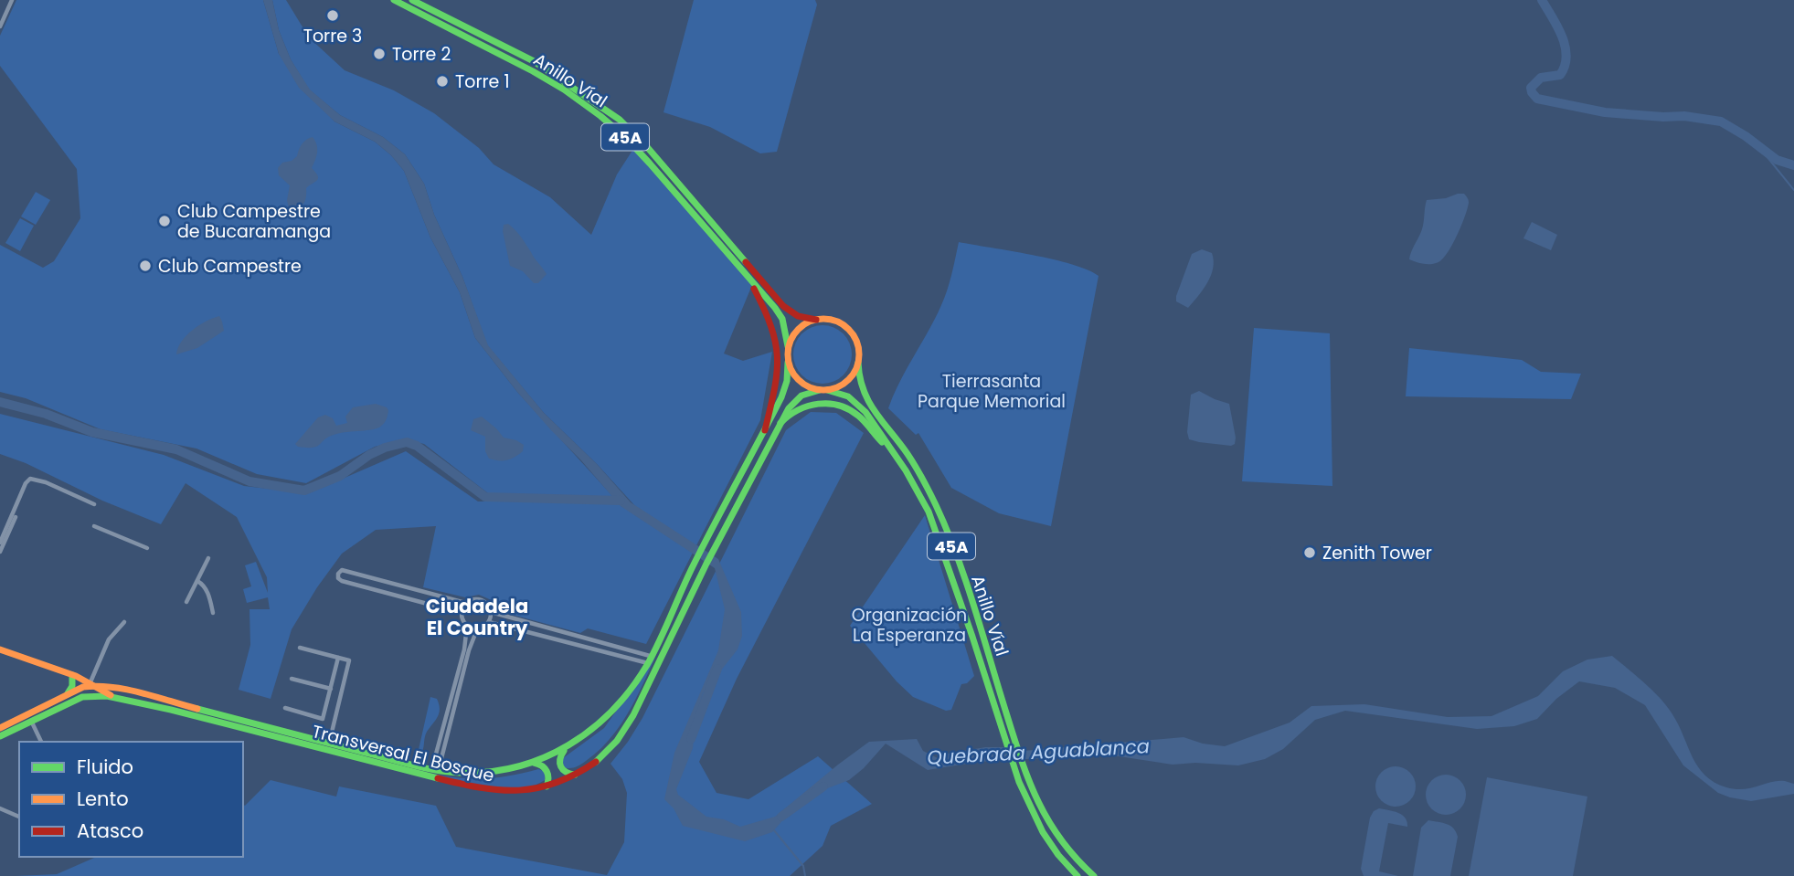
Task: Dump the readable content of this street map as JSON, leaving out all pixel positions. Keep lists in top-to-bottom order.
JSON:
{
  "streets": {
    "main road": ["Anillo Víal", "45A", "Transversal El Bosque"]
  },
  "crossings": [
    ["Anillo Víal", "Transversal El Bosque"]
  ],
  "districts": ["Ciudadela El Country"],
  "water": ["Quebrada Aguablanca"],
  "parks": ["Tierrasanta Parque Memorial", "Organización La Esperanza"],
  "places": [
    "Torre 3",
    "Torre 2",
    "Torre 1",
    "Club Campestre de Bucaramanga",
    "Club Campestre",
    "Zenith Tower"
  ],
  "legend": ["Fluido", "Lento", "Atasco"]
}
